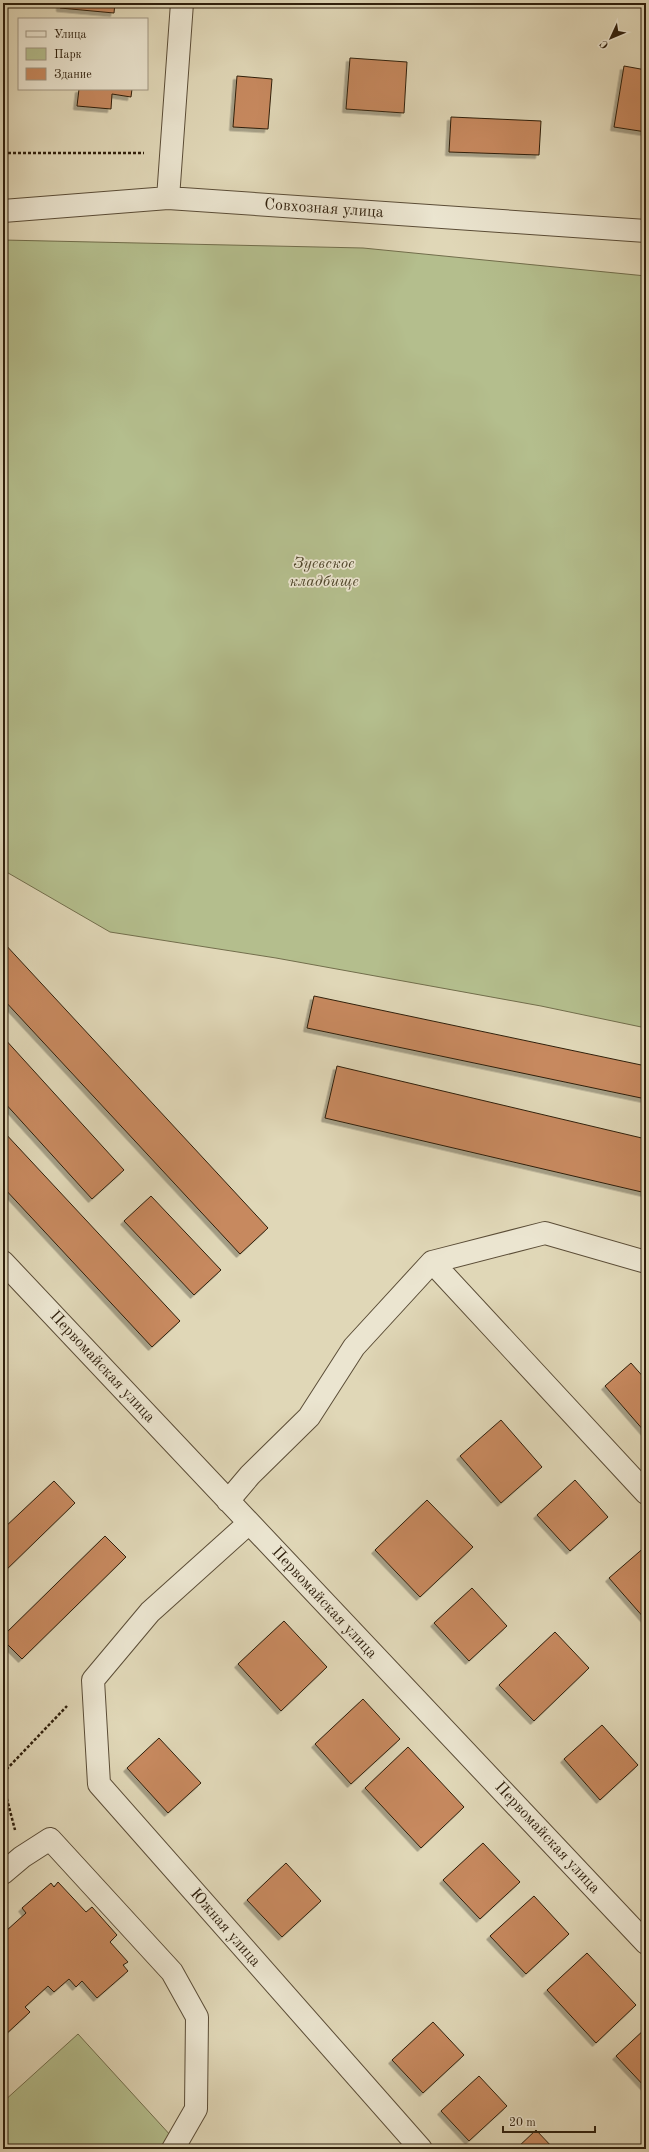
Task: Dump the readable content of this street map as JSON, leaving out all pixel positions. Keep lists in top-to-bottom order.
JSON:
{
  "streets": {
    "street": ["Совхозная улица", "Первомайская улица", "Южная улица"]
  },
  "parks": ["Зуевское кладбище"],
  "legend": ["Улица", "Парк", "Здание"],
  "scale_bar": "20 m",
  "north": "bottom left"
}
